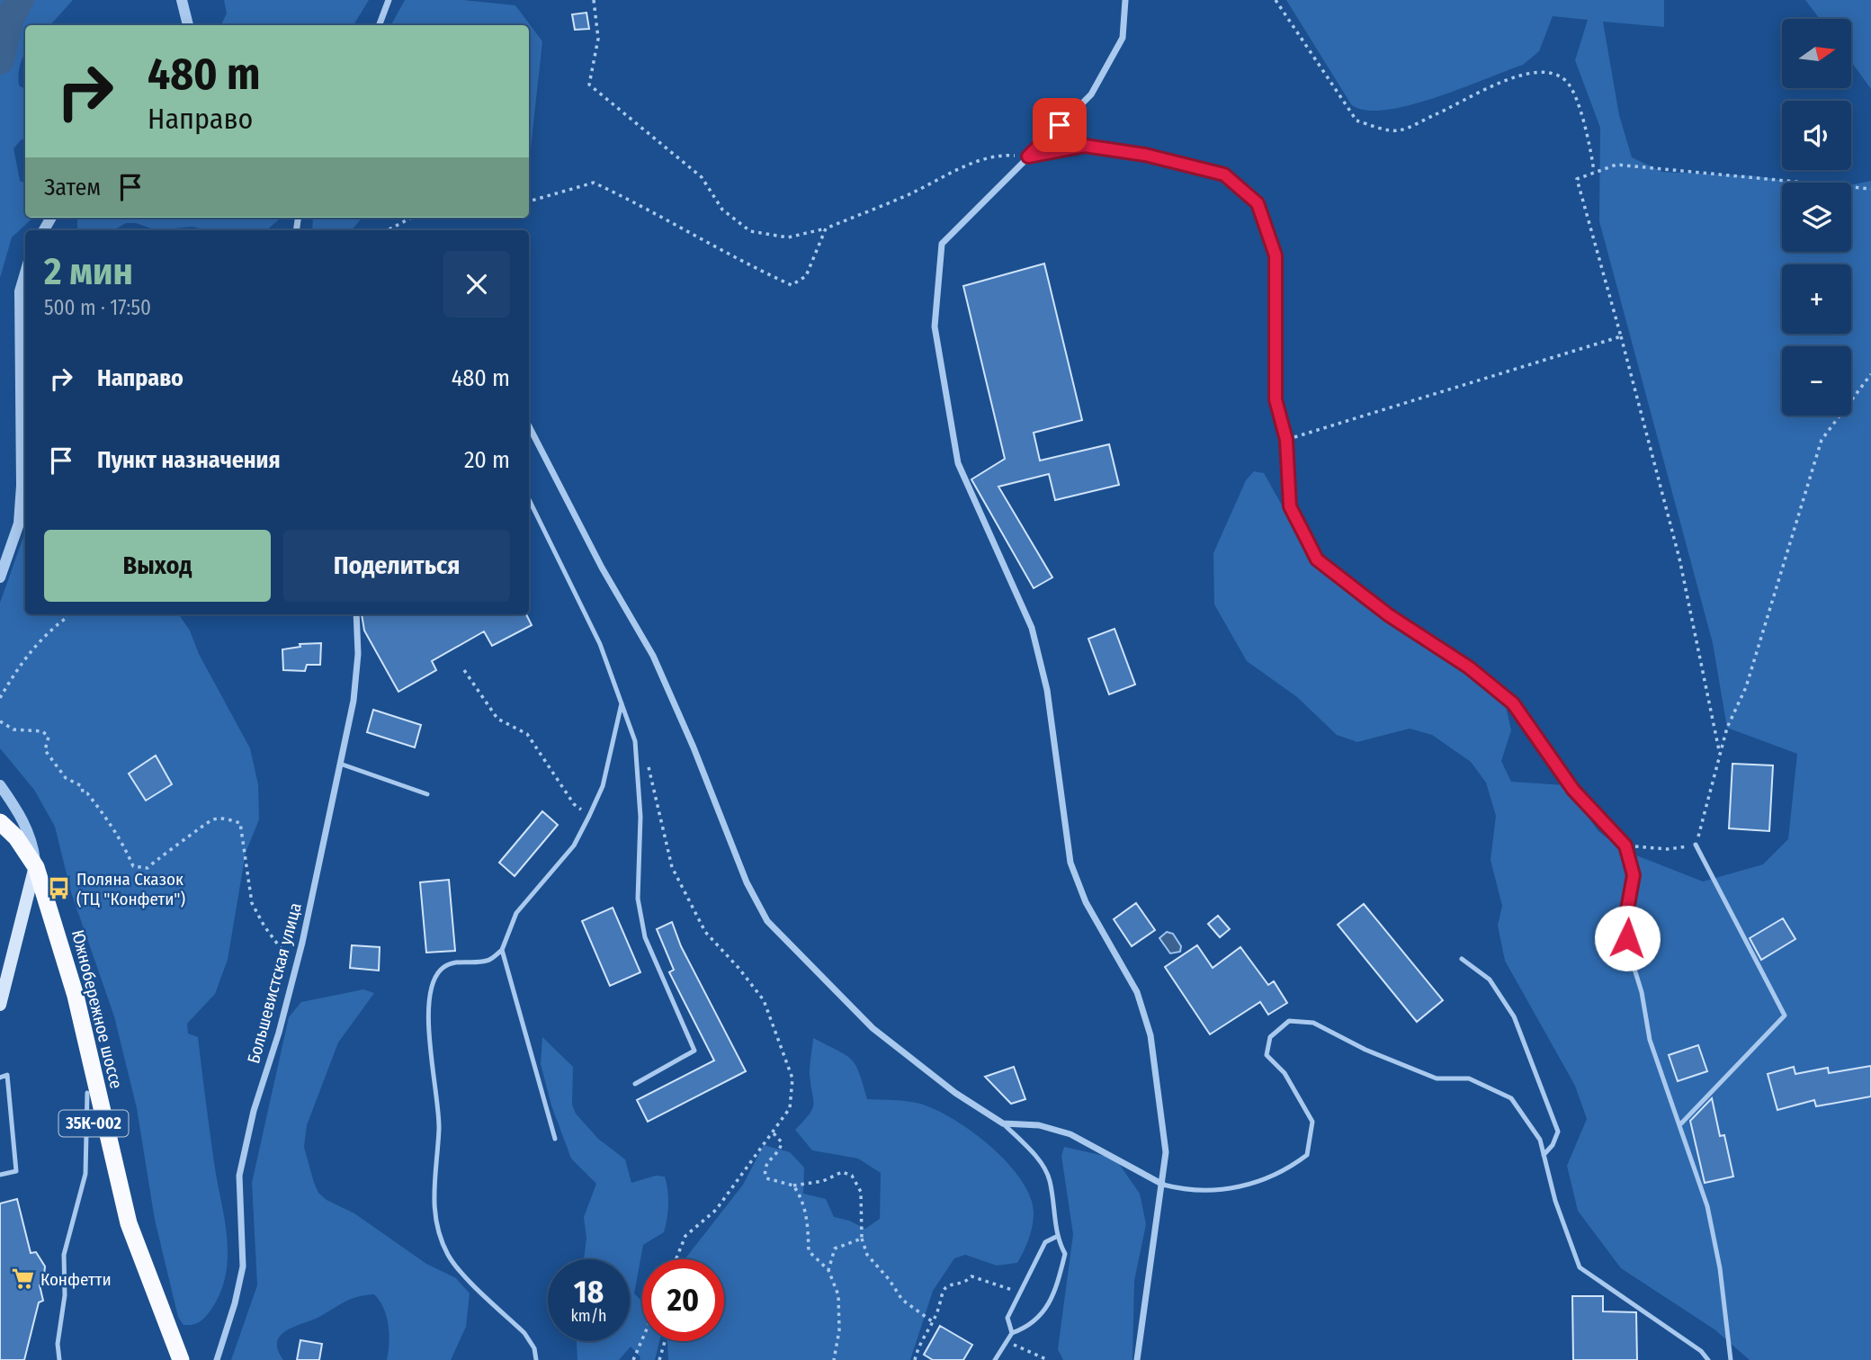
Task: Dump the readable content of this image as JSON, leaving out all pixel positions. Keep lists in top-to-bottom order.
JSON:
{
  "streets": {
    "highway": ["Южнобережное шоссе", "35К-002"],
    "street": ["Большевистская улица"]
  },
  "places": {
    "bus stop": ["Поляна Сказок (ТЦ \"Конфети\")"],
    "supermarket": ["Конфетти"]
  },
  "north": "right",
  "page": {
    "map_buttons": ["+", "−"],
    "turn": ["480 m", "Направо"],
    "then": "Затем",
    "heading": ["2 мин", "500 m · 17:50"],
    "list": [
      {
        "name": "Направо",
        "value": "480 m"
      },
      {
        "name": "Пункт назначения",
        "value": "20 m"
      }
    ],
    "buttons": ["Выход", "Поделиться"],
    "speed": "18 km/h",
    "limit": "20"
  }
}
